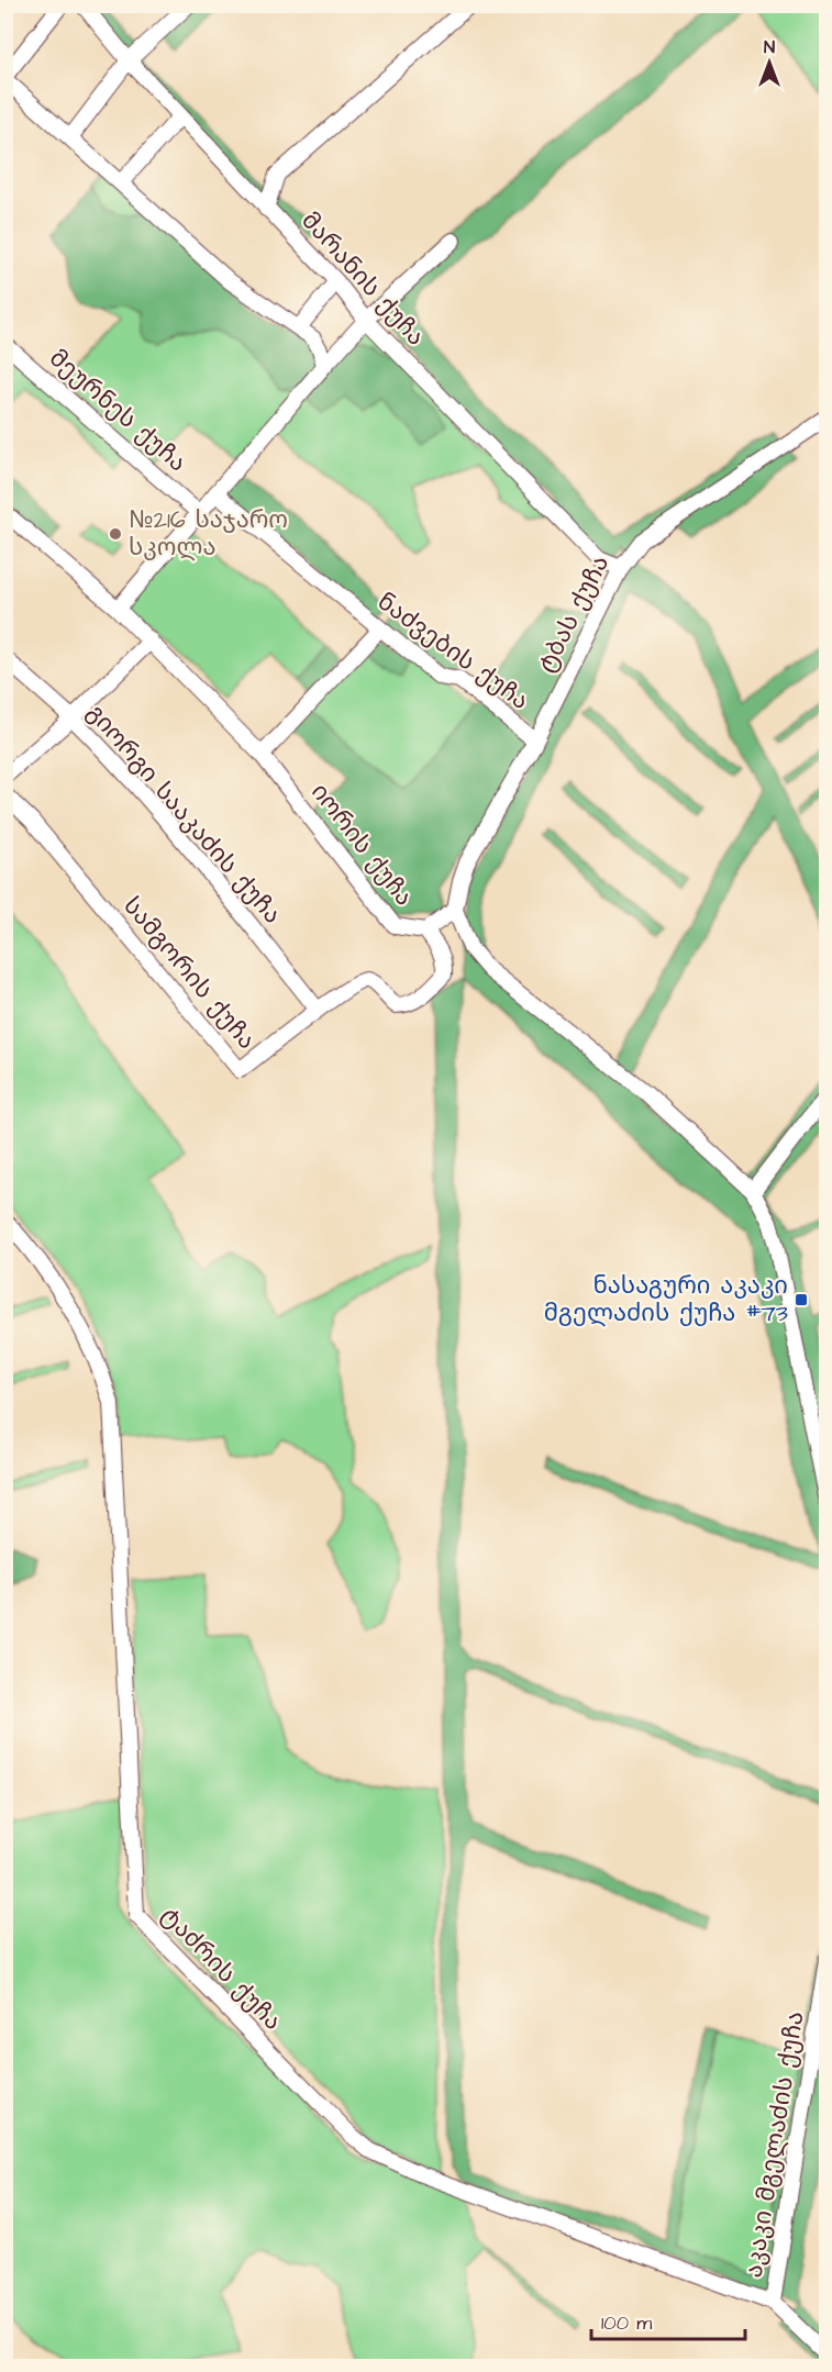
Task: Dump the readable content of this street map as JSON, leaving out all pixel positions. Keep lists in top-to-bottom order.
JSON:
{
  "streets": {
    "street": [
      "მარანის ქუჩა",
      "მეურნეს ქუჩა",
      "ტბას ქუჩა",
      "ნაძვების ქუჩა",
      "გიორგი სააკაძის ქუჩა",
      "იორის ქუჩა",
      "სამგორის ქუჩა",
      "ტაძრის ქუჩა",
      "აკაკი მგელაძის ქუჩა"
    ]
  },
  "crossings": [
    ["მარანის ქუჩა", "ტბას ქუჩა"],
    ["ტბას ქუჩა", "ნაძვების ქუჩა"],
    ["ტბას ქუჩა", "იორის ქუჩა"],
    ["გიორგი სააკაძის ქუჩა", "სამგორის ქუჩა"],
    ["იორის ქუჩა", "სამგორის ქუჩა"],
    ["ტაძრის ქუჩა", "აკაკი მგელაძის ქუჩა"]
  ],
  "places": {
    "other": ["№216 საჯარო სკოლა"],
    "transit": ["ნასაგური აკაკი მგელაძის ქუჩა #73"]
  },
  "scale_bar": "100 m",
  "north": "top"
}
